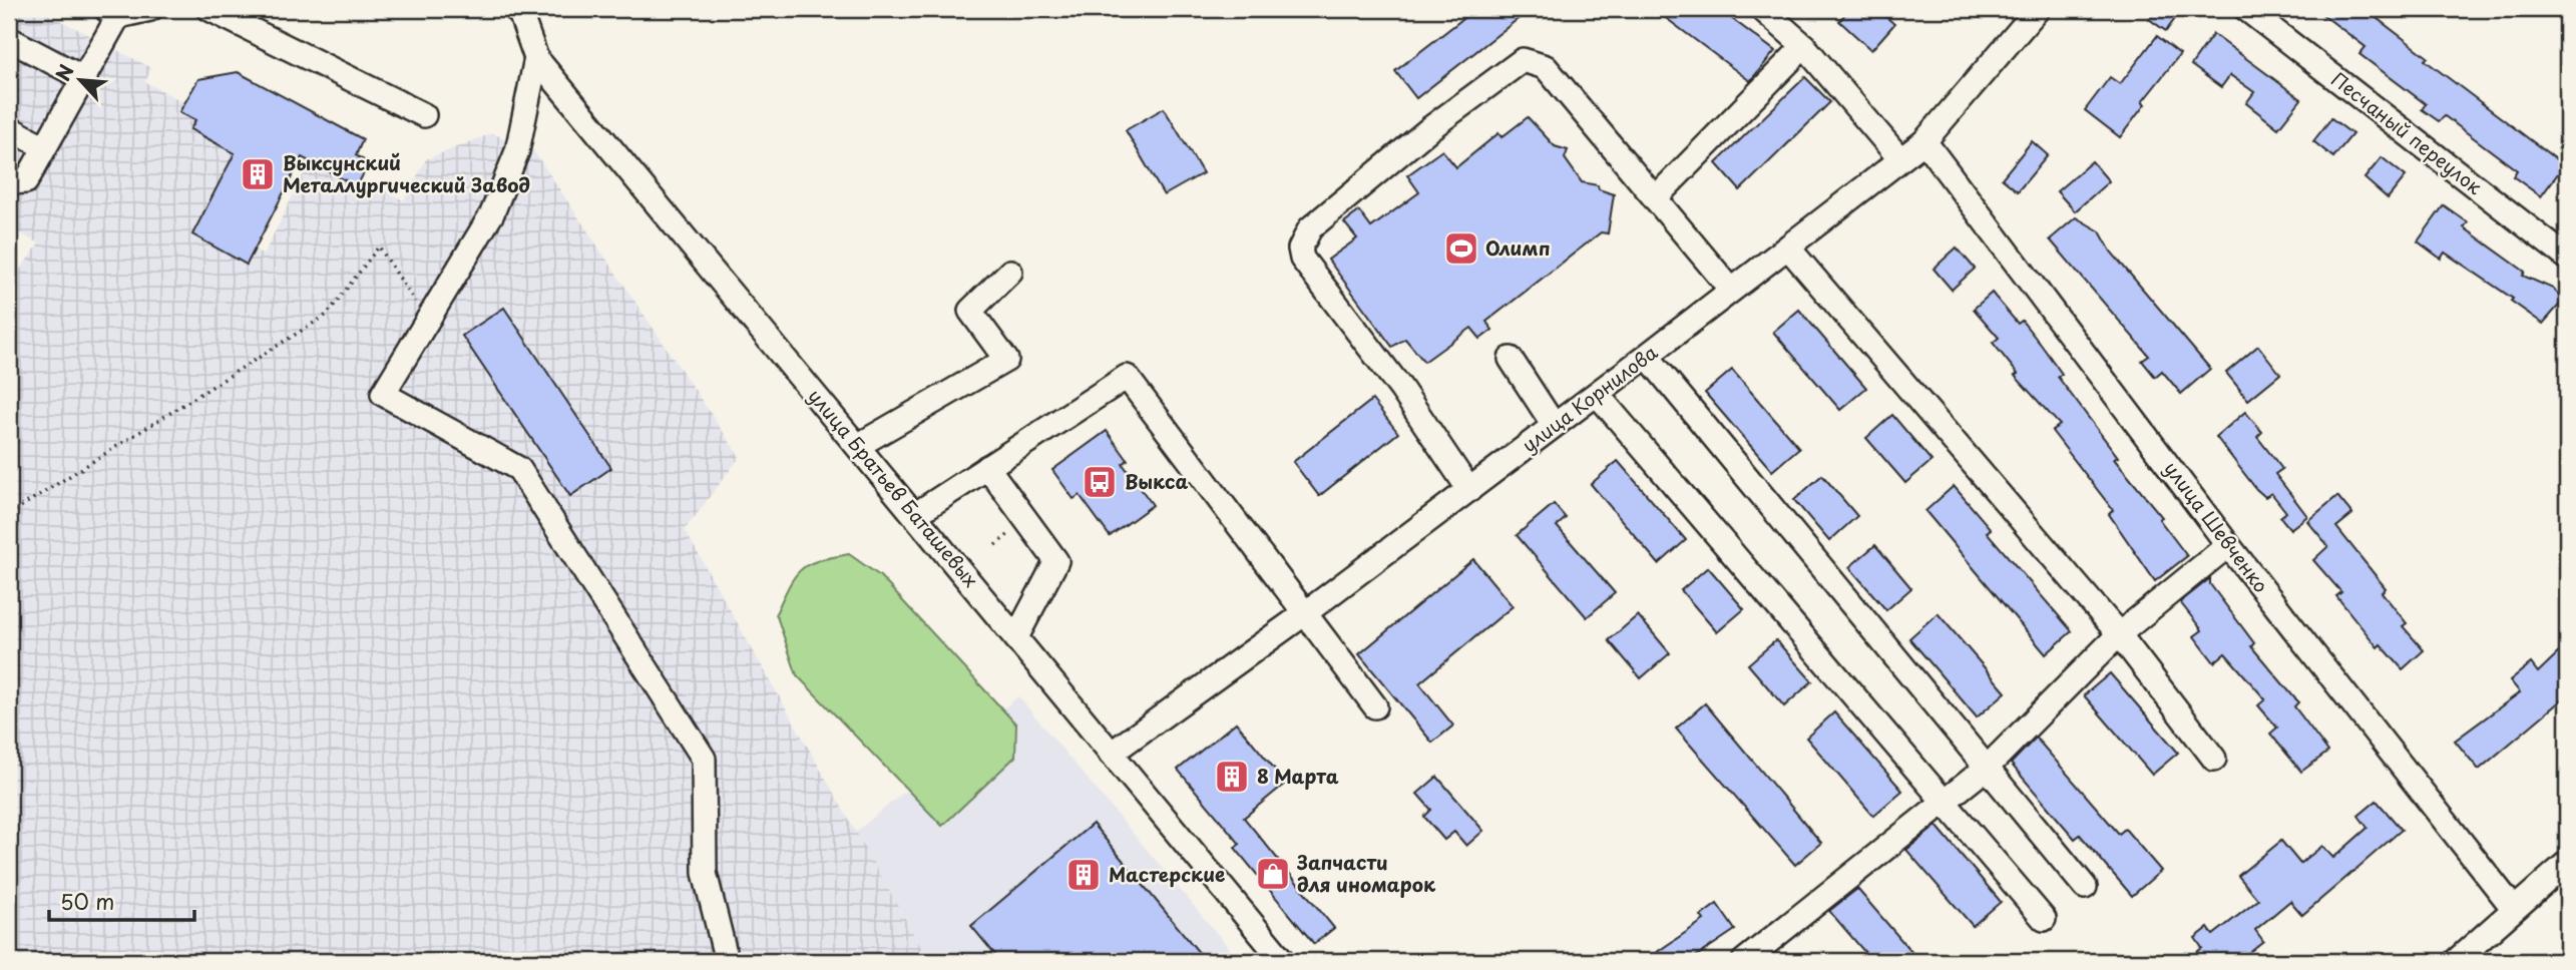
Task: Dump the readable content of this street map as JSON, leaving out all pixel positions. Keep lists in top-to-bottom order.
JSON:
{
  "streets": {
    "street": [
      "Песчаный переулок",
      "улица Корнилова",
      "улица Братьев Баташевых",
      "улица Шевченко"
    ]
  },
  "crossings": [
    ["улица Корнилова", "улица Братьев Баташевых"],
    ["улица Корнилова", "улица Шевченко"]
  ],
  "places": {
    "building": ["Выксунский Металлургический Завод", "8 Марта", "Мастерские"],
    "sports": ["Олимп"],
    "bus stop": ["Выкса"],
    "shop": ["Запчасти для иномарок"]
  },
  "scale_bar": "50 m",
  "north": "top left"
}
